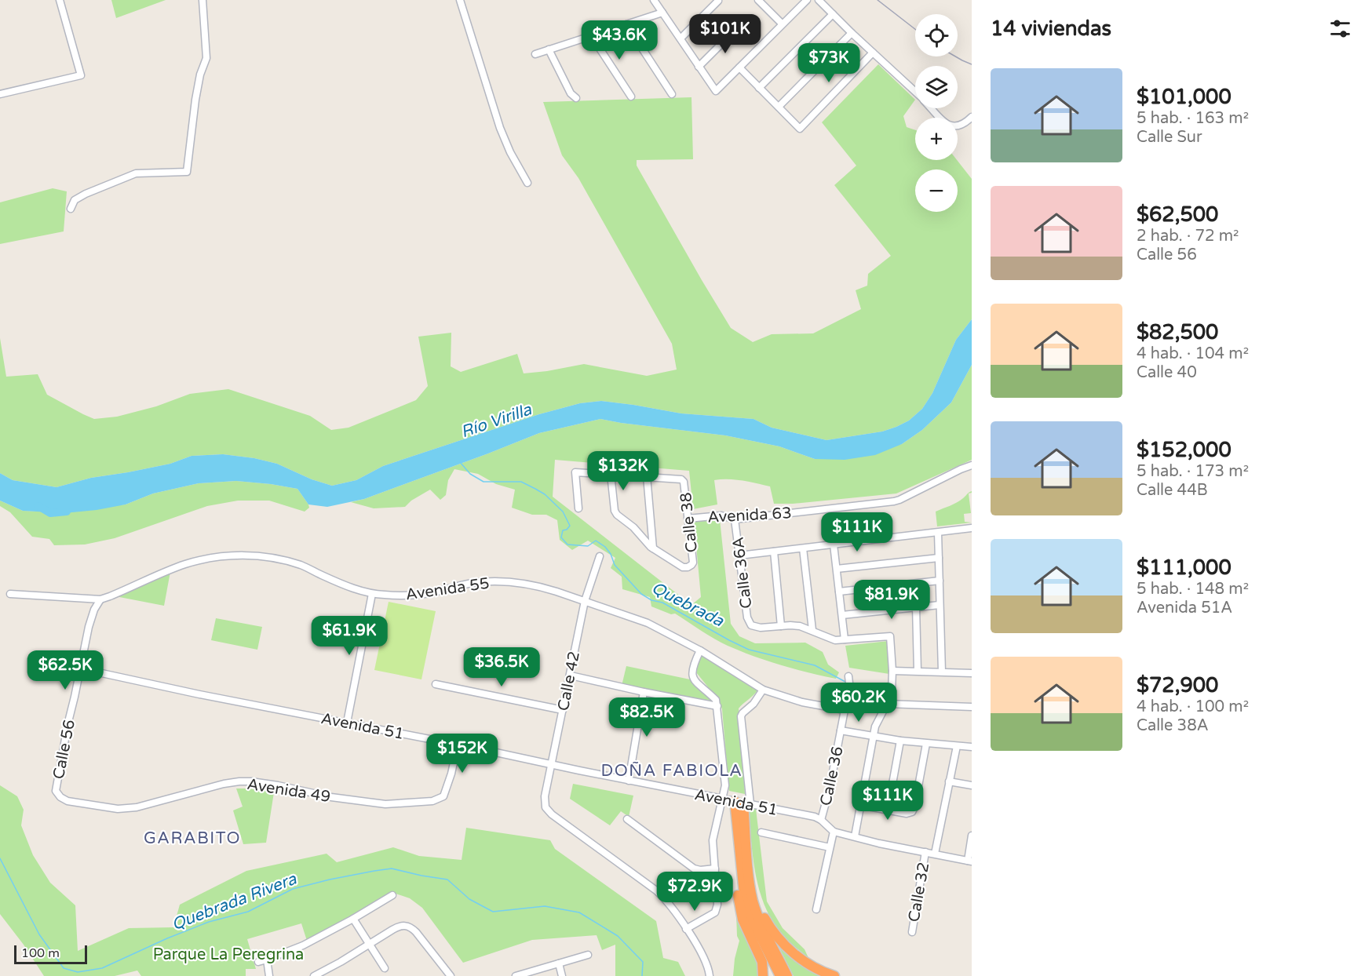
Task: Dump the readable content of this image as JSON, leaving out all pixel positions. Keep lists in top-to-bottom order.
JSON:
{
  "streets": {
    "street": [
      "Avenida 63",
      "Calle 38",
      "Calle 36A",
      "Avenida 55",
      "Calle 42",
      "Avenida 51",
      "Calle 56",
      "Calle 36",
      "Avenida 49",
      "Calle 32"
    ]
  },
  "crossings": [
    ["Avenida 63", "Calle 38"],
    ["Avenida 63", "Calle 36A"],
    ["Avenida 55", "Calle 42"],
    ["Avenida 55", "Calle 56"],
    ["Avenida 55", "Calle 36"],
    ["Calle 42", "Avenida 51"],
    ["Avenida 51", "Calle 56"],
    ["Avenida 51", "Calle 36"],
    ["Avenida 51", "Avenida 49"],
    ["Calle 56", "Avenida 49"]
  ],
  "districts": ["DOÑA FABIOLA", "GARABITO"],
  "water": ["Río Virilla", "Quebrada", "Quebrada Rivera"],
  "parks": ["Parque La Peregrina"],
  "scale_bar": "100 m",
  "page": {
    "heading": "14 viviendas",
    "map_buttons": ["+", "−"],
    "price": [
      "$101K",
      "$43.6K",
      "$73K",
      "$132K",
      "$111K",
      "$81.9K",
      "$61.9K",
      "$36.5K",
      "$62.5K",
      "$60.2K",
      "$82.5K",
      "$152K",
      "$111K",
      "$72.9K"
    ],
    "list": [
      {
        "name": "$101,000",
        "note": "5 hab. · 163 m² · Calle Sur"
      },
      {
        "name": "$62,500",
        "note": "2 hab. · 72 m² · Calle 56"
      },
      {
        "name": "$82,500",
        "note": "4 hab. · 104 m² · Calle 40"
      },
      {
        "name": "$152,000",
        "note": "5 hab. · 173 m² · Calle 44B"
      },
      {
        "name": "$111,000",
        "note": "5 hab. · 148 m² · Avenida 51A"
      },
      {
        "name": "$72,900",
        "note": "4 hab. · 100 m² · Calle 38A"
      }
    ],
    "scale": "100 m"
  }
}
